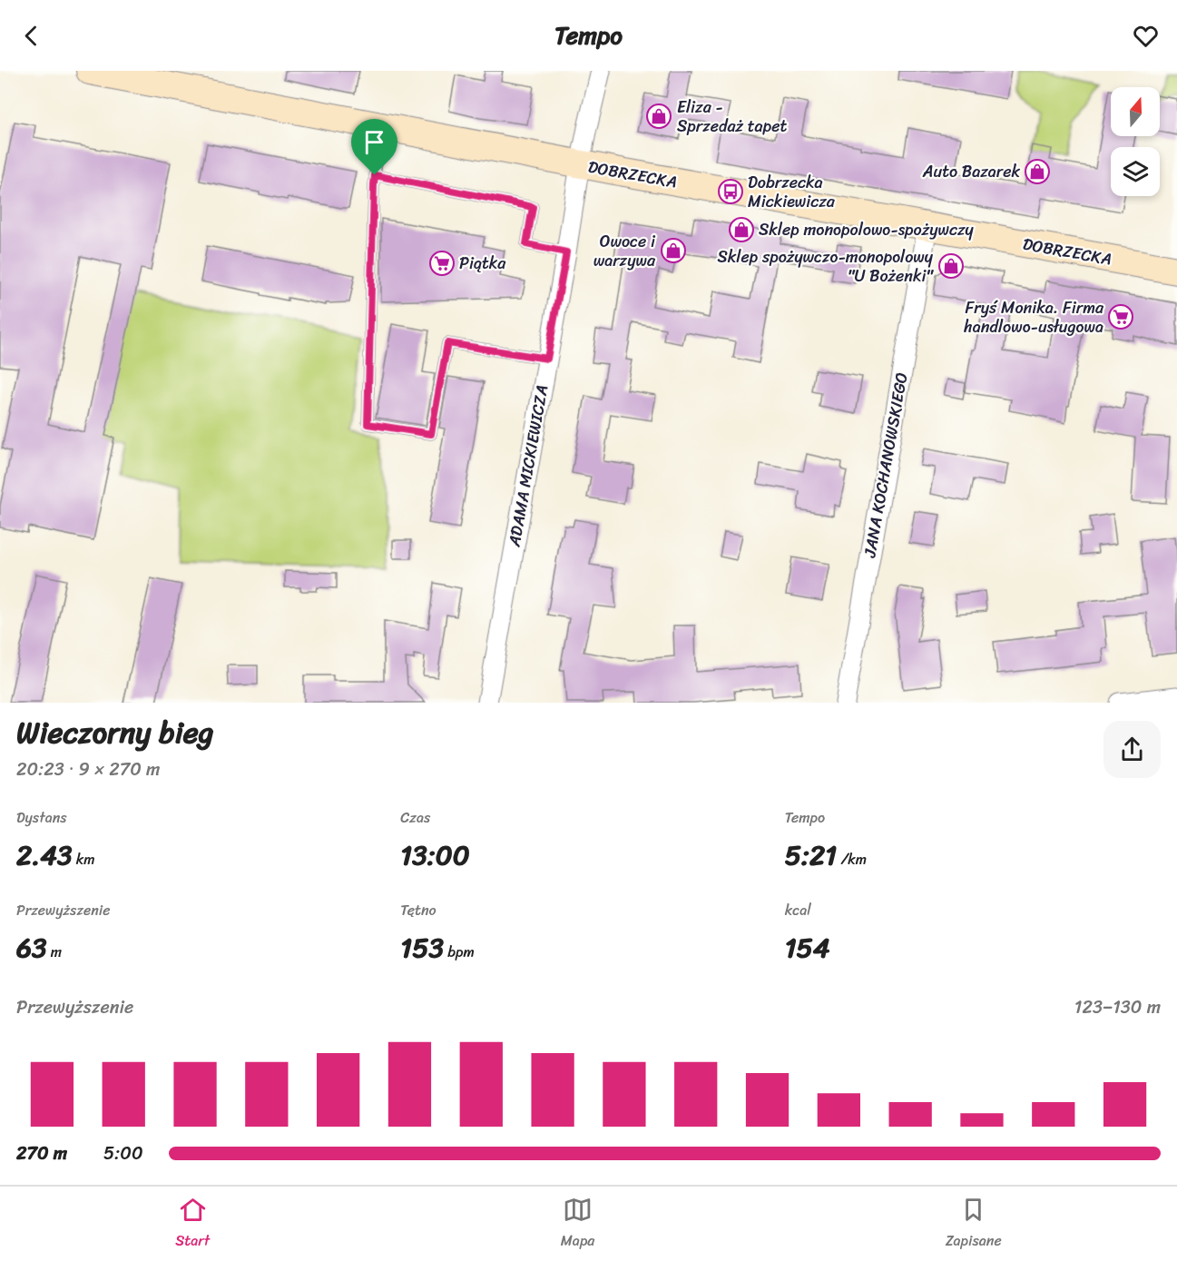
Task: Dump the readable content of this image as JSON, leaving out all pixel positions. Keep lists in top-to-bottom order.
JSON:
{
  "streets": {
    "street": ["DOBRZECKA", "JANA KOCHANOWSKIEGO", "ADAMA MICKIEWICZA"]
  },
  "crossings": [
    ["DOBRZECKA", "JANA KOCHANOWSKIEGO"],
    ["DOBRZECKA", "ADAMA MICKIEWICZA"]
  ],
  "places": {
    "shop": [
      "Eliza - Sprzedaż tapet",
      "Auto Bazarek",
      "Sklep monopolowo-spożywczy",
      "Owoce i warzywa",
      "Sklep spożywczo-monopolowy \"U Bożenki\""
    ],
    "bus stop": ["Dobrzecka Mickiewicza"],
    "supermarket": ["Piątka", "Fryś Monika. Firma handlowo-usługowa"]
  },
  "north": "top",
  "page": {
    "header": "Tempo",
    "heading": ["Wieczorny bieg", "20:23 · 9 × 270 m"],
    "stats": [
      ["Dystans", "2.43 km"],
      ["Czas", "13:00"],
      ["Tempo", "5:21 /km"],
      ["Przewyższenie", "63 m"],
      ["Tętno", "153 bpm"],
      ["kcal", "154"]
    ],
    "chart": ["Przewyższenie", "123–130 m"],
    "list": [
      {
        "name": "270 m",
        "note": "5:00"
      }
    ],
    "tabs": ["Start", "Mapa", "Zapisane"]
  }
}
